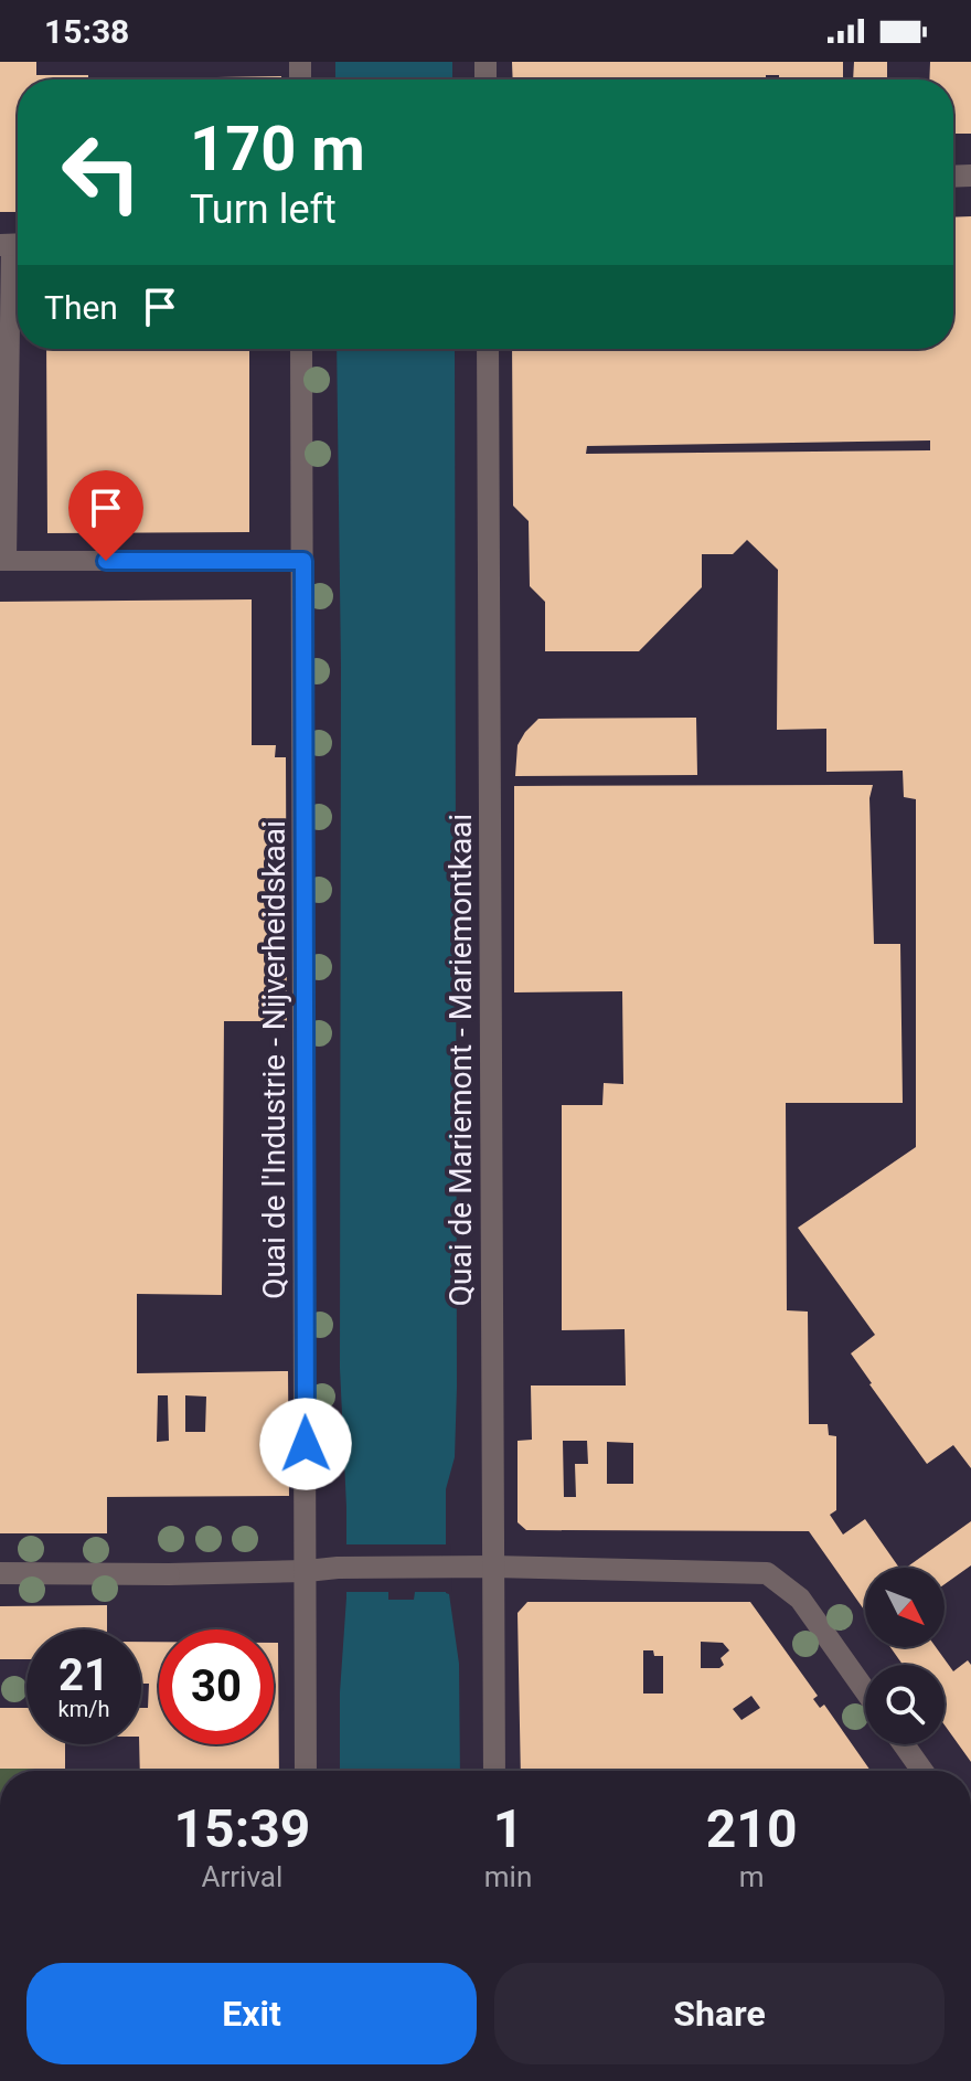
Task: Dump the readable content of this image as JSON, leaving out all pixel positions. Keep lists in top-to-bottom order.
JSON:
{
  "streets": {
    "street": ["Quai de l'Industrie - Nijverheidskaai", "Quai de Mariemont - Mariemontkaai"]
  },
  "north": "bottom right",
  "page": {
    "status": "15:38",
    "turn": ["170 m", "Turn left"],
    "then": "Then",
    "speed": "21 km/h",
    "limit": "30",
    "eta": [
      "15:39",
      "Arrival",
      "1",
      "min",
      "210",
      "m"
    ],
    "buttons": ["Exit", "Share"]
  }
}
